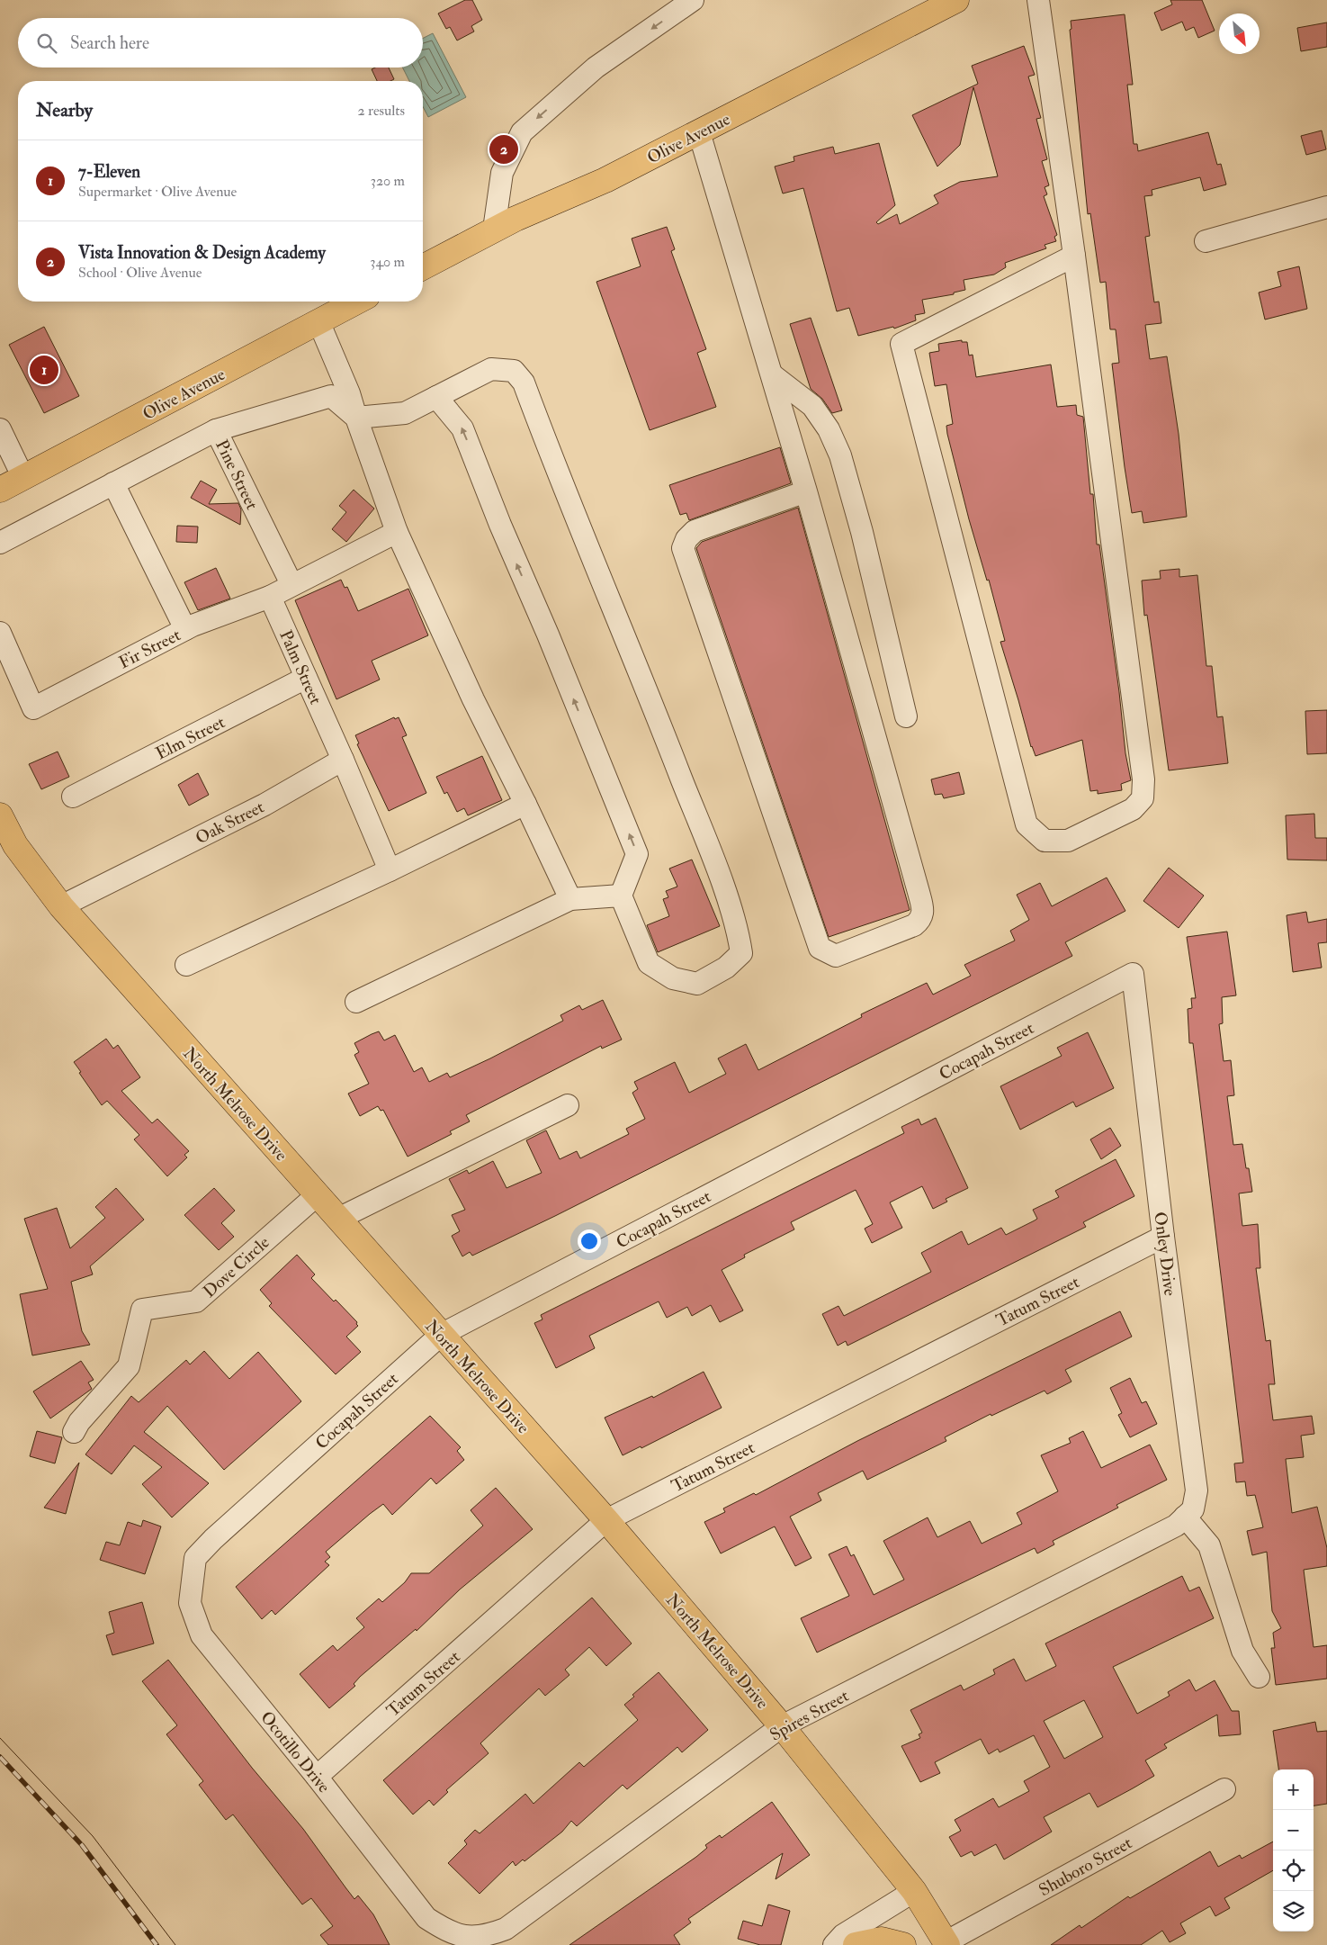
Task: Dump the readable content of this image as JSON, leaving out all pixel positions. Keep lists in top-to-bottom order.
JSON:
{
  "streets": {
    "main road": ["Olive Avenue", "North Melrose Drive"],
    "street": [
      "Pine Street",
      "Fir Street",
      "Palm Street",
      "Elm Street",
      "Oak Street",
      "Cocapah Street",
      "Onley Drive",
      "Dove Circle",
      "Tatum Street",
      "Spires Street",
      "Ocotillo Drive",
      "Shuboro Street"
    ]
  },
  "crossings": [
    ["Fir Street", "Palm Street"],
    ["Palm Street", "Elm Street"],
    ["Palm Street", "Oak Street"],
    ["Oak Street", "North Melrose Drive"],
    ["Cocapah Street", "North Melrose Drive"],
    ["Cocapah Street", "Onley Drive"],
    ["Cocapah Street", "Ocotillo Drive"],
    ["North Melrose Drive", "Dove Circle"],
    ["North Melrose Drive", "Tatum Street"],
    ["North Melrose Drive", "Spires Street"],
    ["North Melrose Drive", "Shuboro Street"],
    ["Onley Drive", "Tatum Street"],
    ["Onley Drive", "Spires Street"],
    ["Tatum Street", "Ocotillo Drive"],
    ["Spires Street", "Ocotillo Drive"]
  ],
  "north": "bottom right",
  "page": {
    "search": "Search here",
    "heading": ["Nearby", "2 results"],
    "pins": ["2", "1"],
    "list": [
      {
        "mark": "1",
        "name": "7-Eleven",
        "note": "Supermarket · Olive Avenue",
        "value": "320 m"
      },
      {
        "mark": "2",
        "name": "Vista Innovation & Design Academy",
        "note": "School · Olive Avenue",
        "value": "340 m"
      }
    ],
    "map_buttons": ["+", "−"]
  }
}
